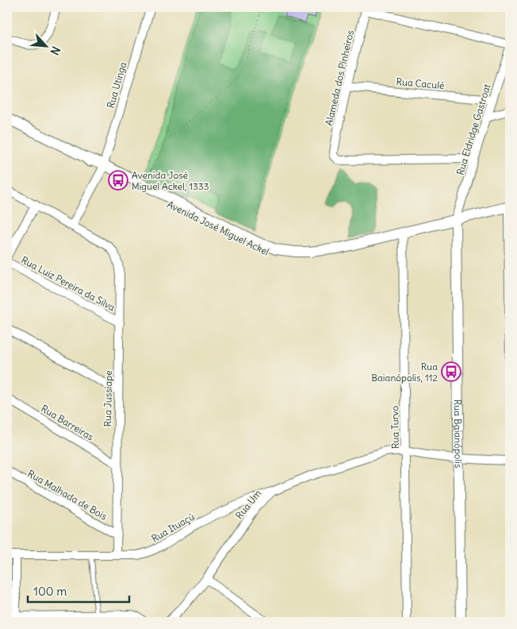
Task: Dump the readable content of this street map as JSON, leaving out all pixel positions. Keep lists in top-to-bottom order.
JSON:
{
  "streets": {
    "street": [
      "Alameda dos Pinheiros",
      "Rua Caculé",
      "Rua Utinga",
      "Rua Eldridge Gastroat",
      "Avenida José Miguel Ackel",
      "Rua Luiz Pereira da Silva",
      "Rua Jussiape",
      "Rua Barreiras",
      "Rua Turvo",
      "Rua Baianópolis",
      "Rua Malhada de Bois",
      "Rua Um",
      "Rua Ituaçú"
    ]
  },
  "crossings": [
    ["Alameda dos Pinheiros", "Rua Caculé"],
    ["Alameda dos Pinheiros", "Rua Eldridge Gastroat"],
    ["Rua Caculé", "Rua Eldridge Gastroat"],
    ["Rua Utinga", "Avenida José Miguel Ackel"],
    ["Rua Utinga", "Rua Jussiape"],
    ["Rua Eldridge Gastroat", "Avenida José Miguel Ackel"],
    ["Rua Eldridge Gastroat", "Rua Baianópolis"],
    ["Avenida José Miguel Ackel", "Rua Turvo"],
    ["Avenida José Miguel Ackel", "Rua Baianópolis"],
    ["Rua Luiz Pereira da Silva", "Rua Jussiape"],
    ["Rua Jussiape", "Rua Barreiras"],
    ["Rua Jussiape", "Rua Malhada de Bois"],
    ["Rua Jussiape", "Rua Ituaçú"],
    ["Rua Turvo", "Rua Um"],
    ["Rua Baianópolis", "Rua Um"],
    ["Rua Um", "Rua Ituaçú"]
  ],
  "places": {
    "bus stop": ["Avenida José Miguel Ackel, 1333", "Rua Baianópolis, 112"]
  },
  "scale_bar": "100 m",
  "north": "bottom right"
}
